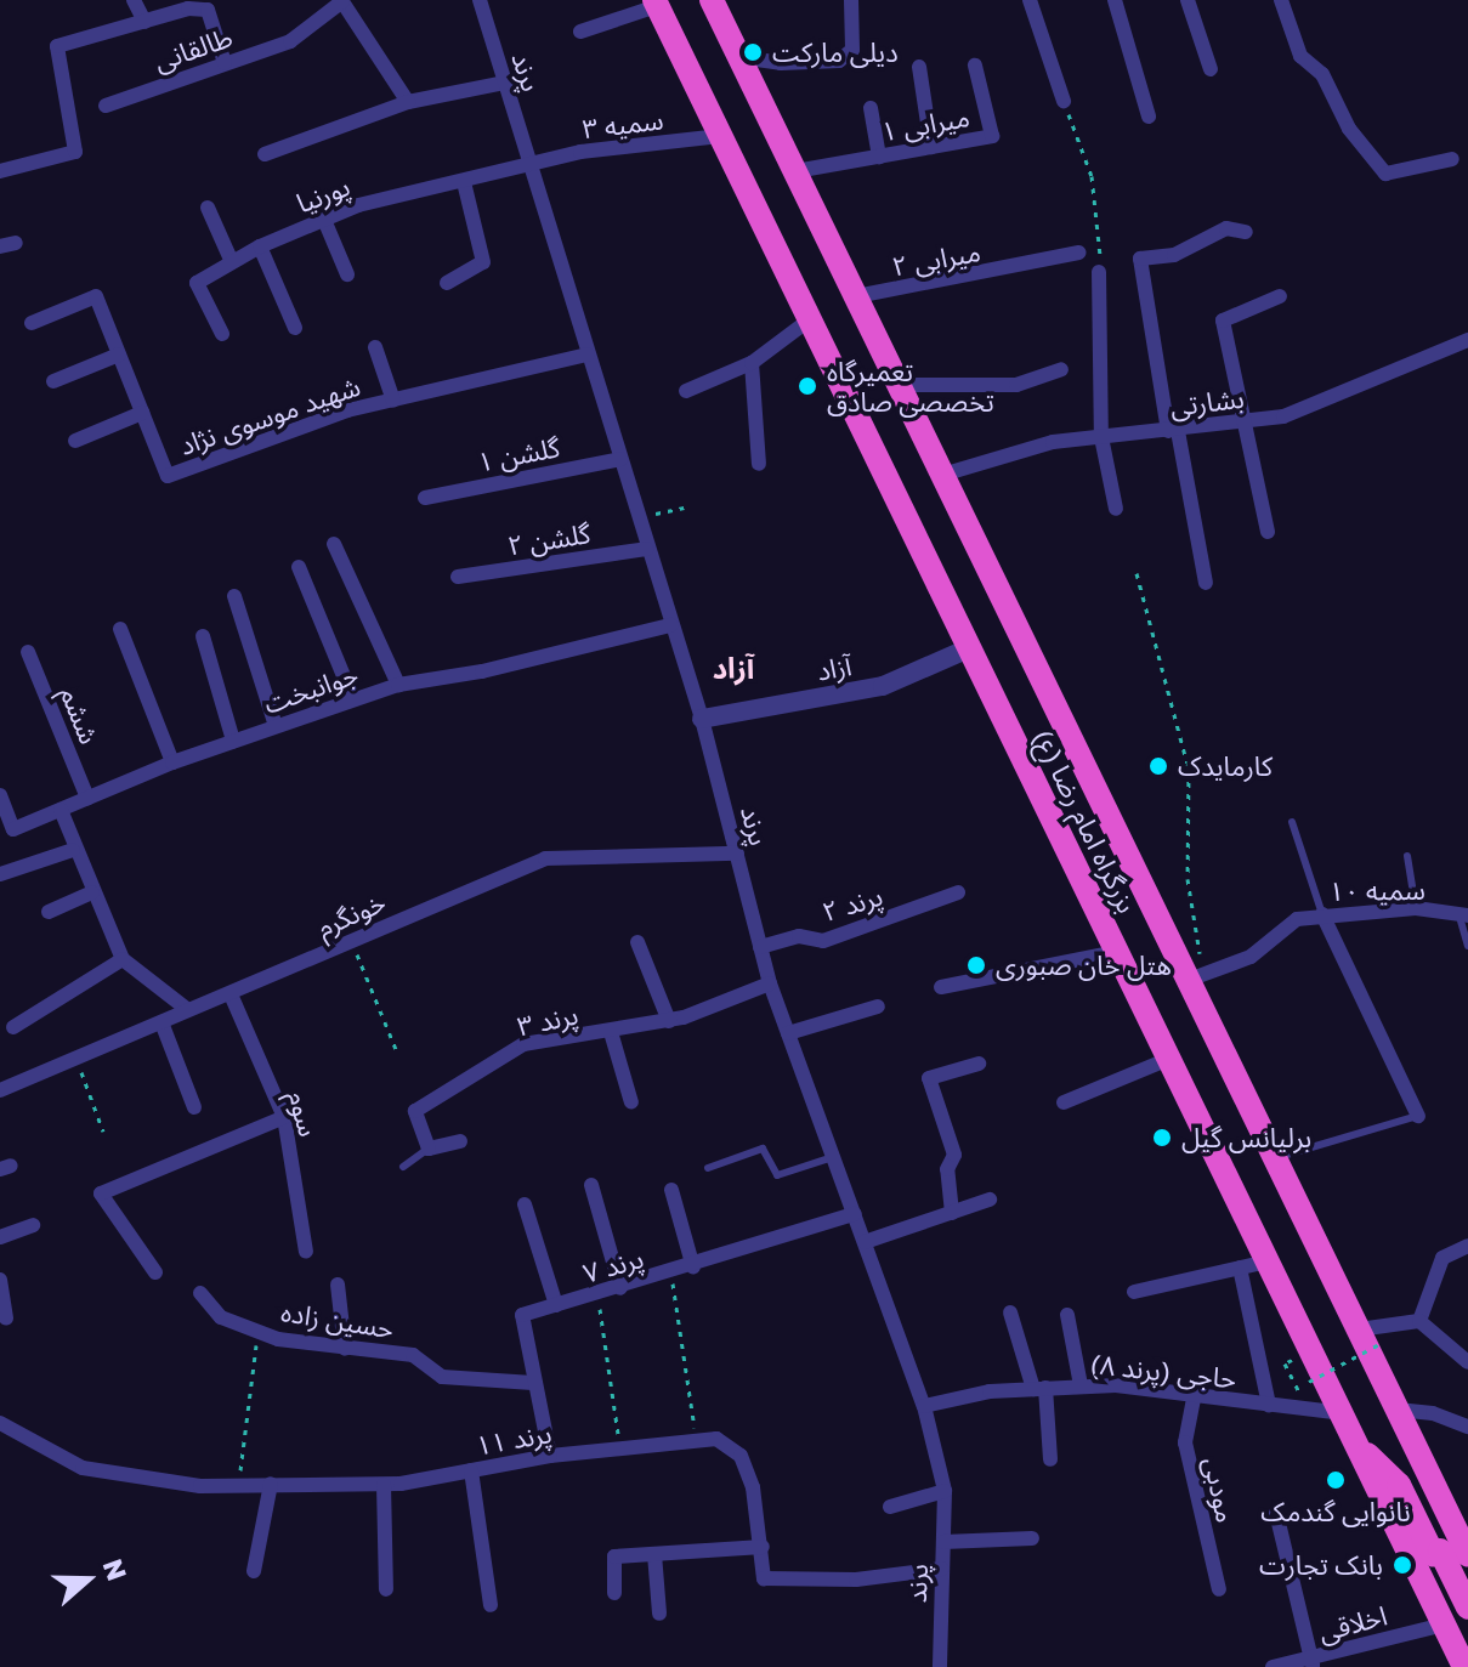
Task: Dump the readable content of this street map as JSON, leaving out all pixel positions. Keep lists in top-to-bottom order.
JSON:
{
  "streets": {
    "highway": ["بزرگراه امام رضا (ع)"],
    "street": [
      "طالقانی",
      "پرند",
      "سمیه ۳",
      "میرابی ۱",
      "پورنیا",
      "میرابی ۲",
      "بشارتی",
      "شهید موسوی نژاد",
      "گلشن ۱",
      "گلشن ۲",
      "آزاد",
      "جوانبخت",
      "ششم",
      "سمیه ۱۰",
      "پرند ۲",
      "خونگرم",
      "پرند ۳",
      "سوم",
      "پرند ۷",
      "حسین زاده",
      "حاجی (پرند ۸)",
      "پرند ۱۱",
      "مودبی",
      "اخلاقی"
    ]
  },
  "crossings": [
    ["پرند", "سمیه ۳"],
    ["پرند", "پورنیا"],
    ["پرند", "شهید موسوی نژاد"],
    ["پرند", "گلشن ۱"],
    ["پرند", "گلشن ۲"],
    ["پرند", "آزاد"],
    ["پرند", "جوانبخت"],
    ["پرند", "پرند ۲"],
    ["پرند", "خونگرم"],
    ["پرند", "پرند ۳"],
    ["پرند", "پرند ۷"],
    ["پرند", "حاجی (پرند ۸)"],
    ["سمیه ۳", "پورنیا"],
    ["سمیه ۳", "بزرگراه امام رضا (ع)"],
    ["میرابی ۱", "بزرگراه امام رضا (ع)"],
    ["میرابی ۲", "بزرگراه امام رضا (ع)"],
    ["بشارتی", "بزرگراه امام رضا (ع)"],
    ["آزاد", "بزرگراه امام رضا (ع)"],
    ["جوانبخت", "ششم"],
    ["بزرگراه امام رضا (ع)", "سمیه ۱۰"],
    ["بزرگراه امام رضا (ع)", "حاجی (پرند ۸)"],
    ["بزرگراه امام رضا (ع)", "اخلاقی"],
    ["خونگرم", "سوم"],
    ["پرند ۷", "حسین زاده"],
    ["پرند ۷", "پرند ۱۱"],
    ["حاجی (پرند ۸)", "مودبی"]
  ],
  "districts": ["آزاد"],
  "places": [
    "دیلی مارکت",
    "تعمیرگاه تخصصی صادق",
    "کارمایدک",
    "هتل خان صبوری",
    "برلیانس گیل",
    "نانوایی گندمک",
    "بانک تجارت"
  ],
  "north": "right"
}
